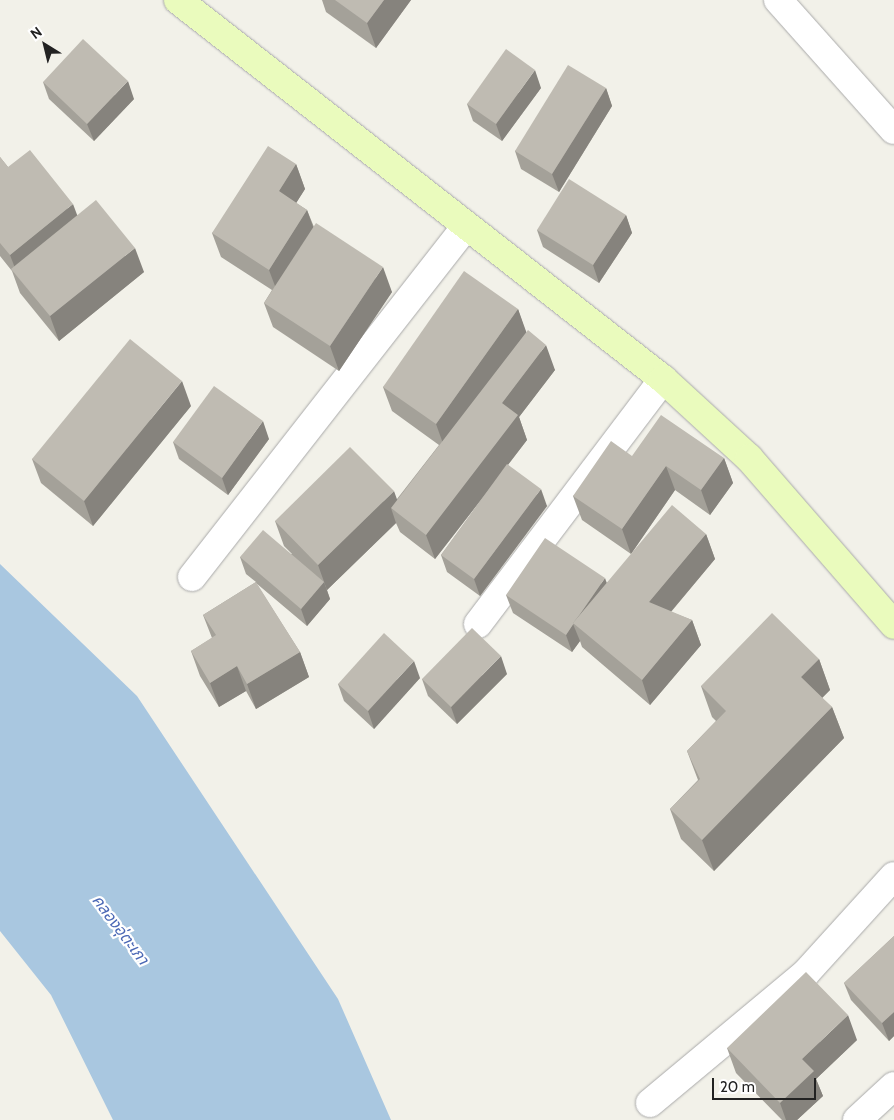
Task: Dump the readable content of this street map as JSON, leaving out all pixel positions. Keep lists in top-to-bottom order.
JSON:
{
  "water": ["คลองอุ่ตะเภา"],
  "scale_bar": "20 m",
  "north": "top left"
}
